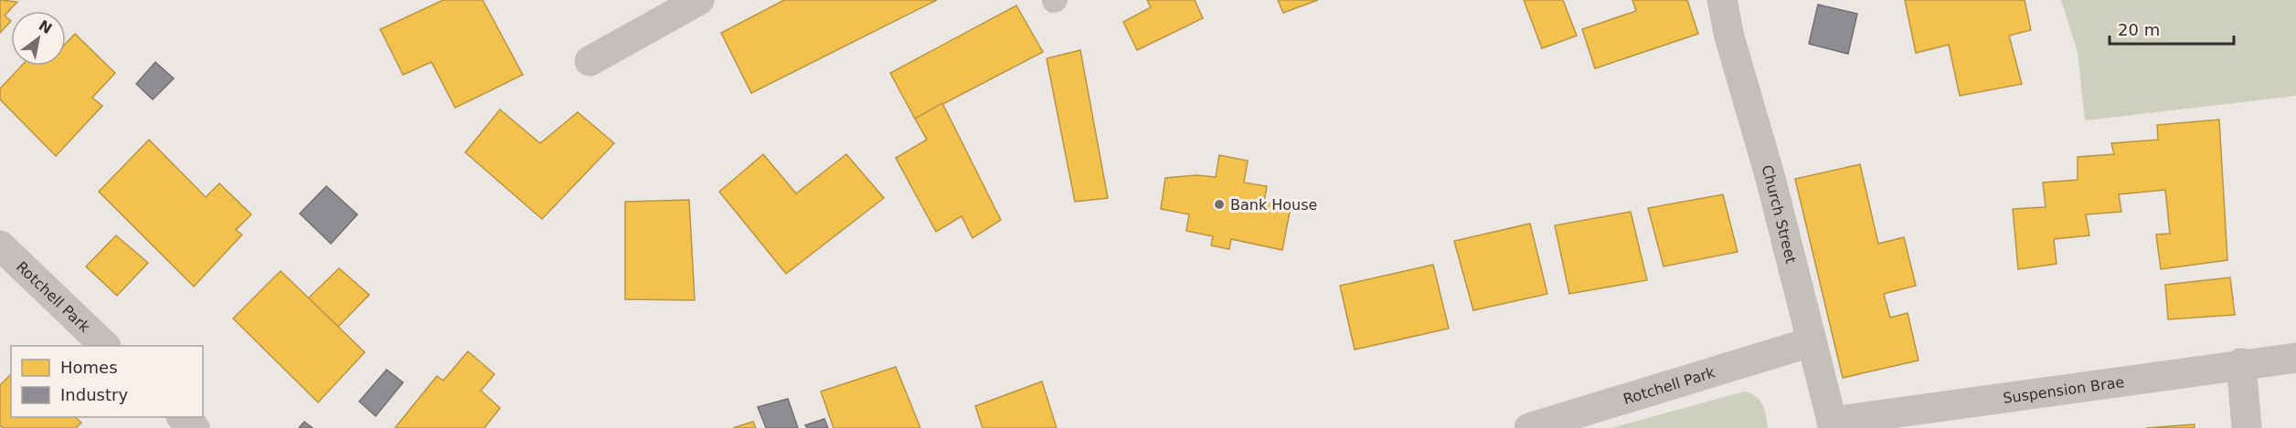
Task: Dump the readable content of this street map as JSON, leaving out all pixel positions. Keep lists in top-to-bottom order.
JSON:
{
  "streets": {
    "street": ["Church Street", "Rotchell Park", "Suspension Brae"]
  },
  "crossings": [
    ["Church Street", "Rotchell Park"],
    ["Church Street", "Suspension Brae"]
  ],
  "places": ["Bank House"],
  "legend": ["Homes", "Industry"],
  "scale_bar": "20 m",
  "north": "top right"
}
